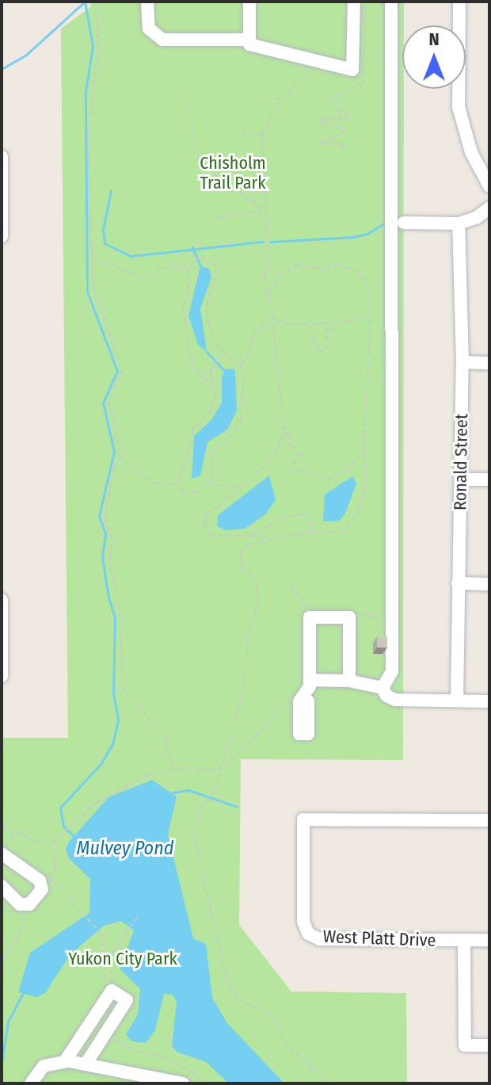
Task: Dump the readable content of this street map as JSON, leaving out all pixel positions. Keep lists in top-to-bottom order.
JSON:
{
  "streets": {
    "street": ["Ronald Street", "West Platt Drive"]
  },
  "water": ["Mulvey Pond"],
  "parks": ["Chisholm Trail Park", "Yukon City Park"],
  "north": "top"
}
